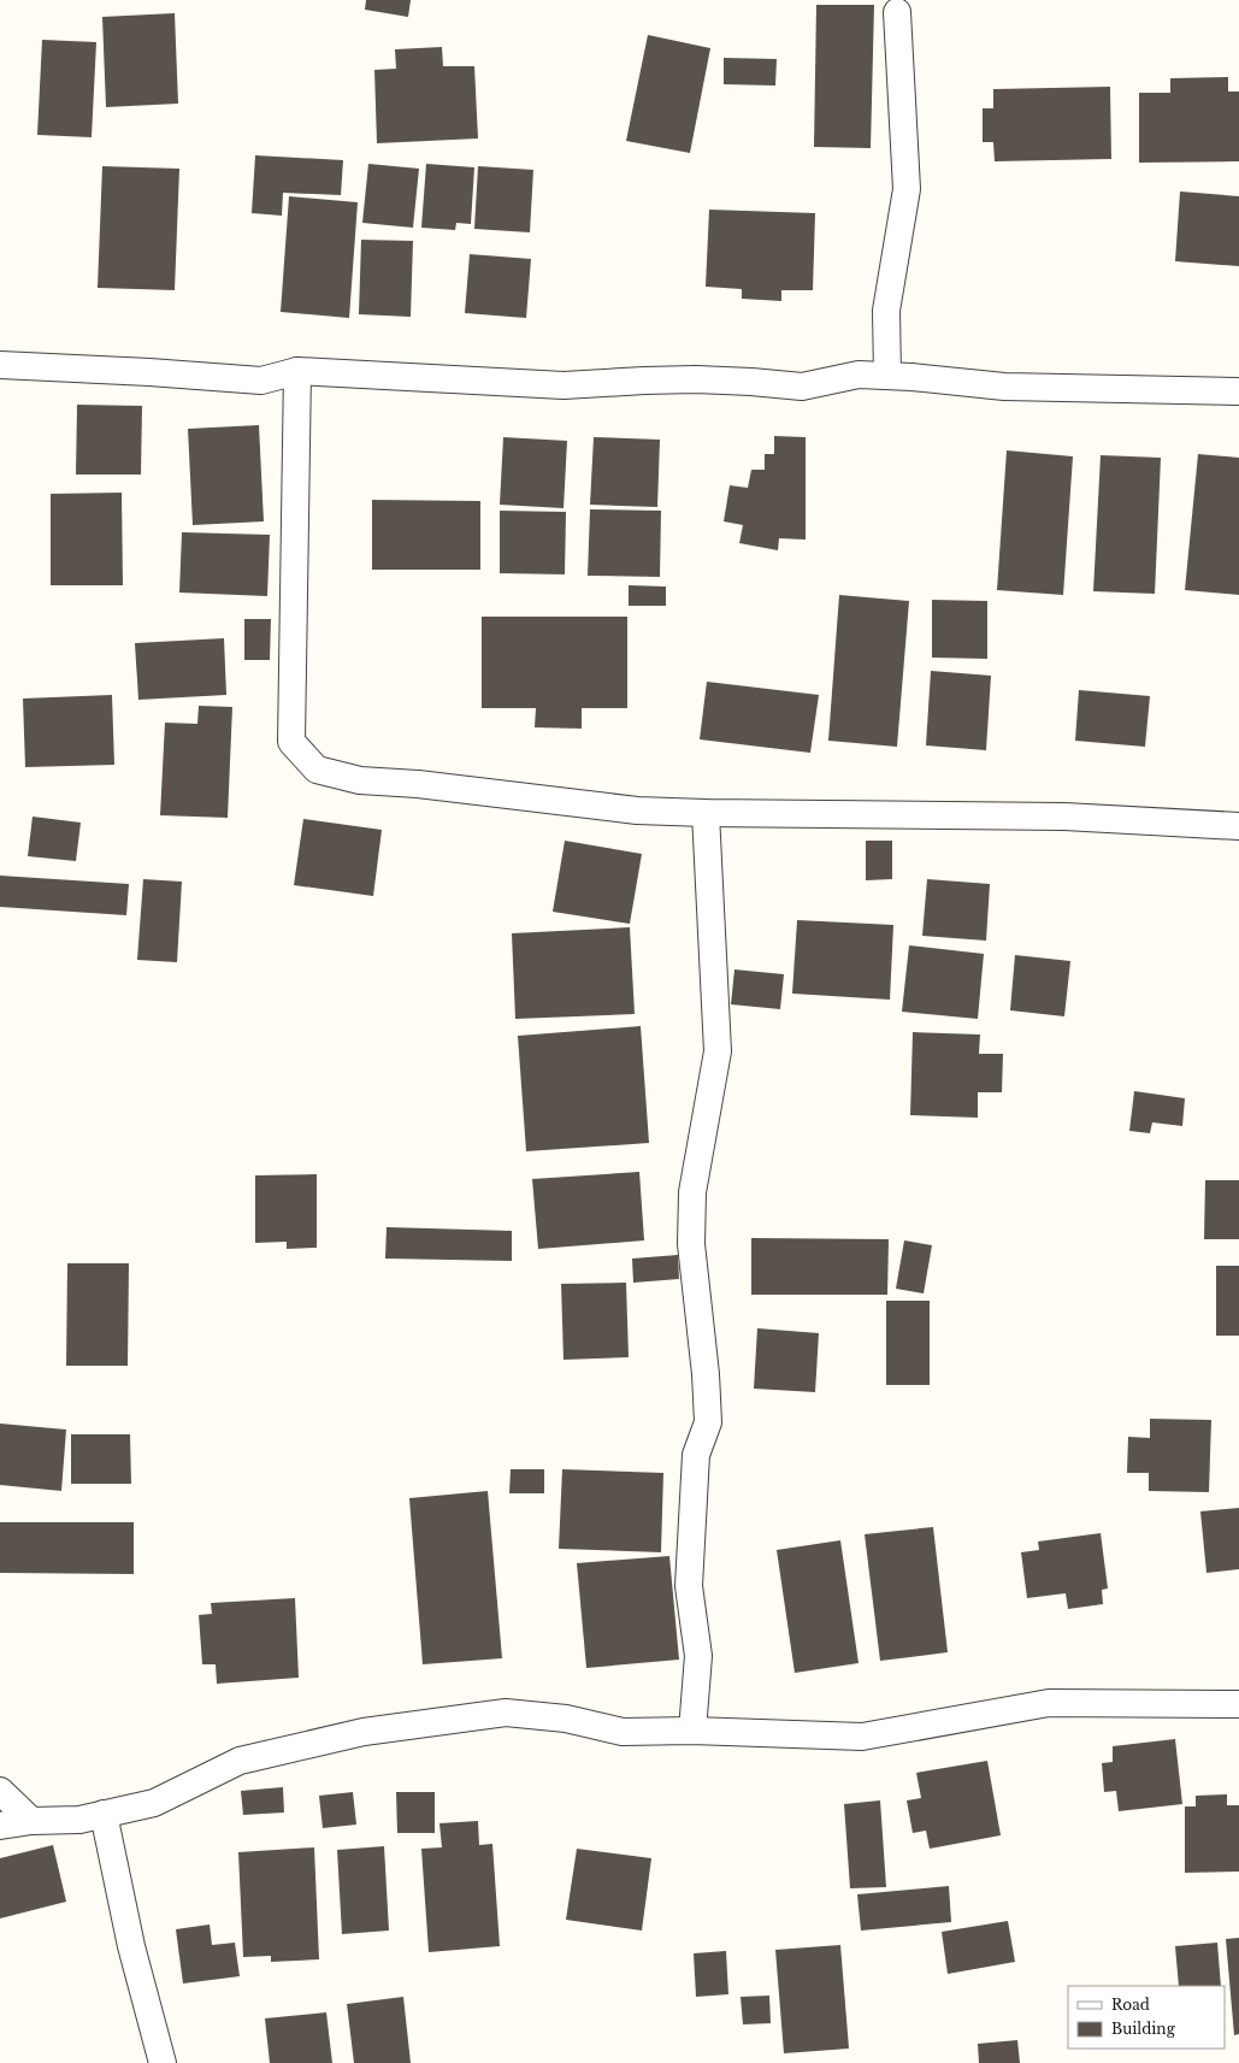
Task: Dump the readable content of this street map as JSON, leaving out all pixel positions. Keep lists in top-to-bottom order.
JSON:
{
  "legend": ["Road", "Building"]
}
